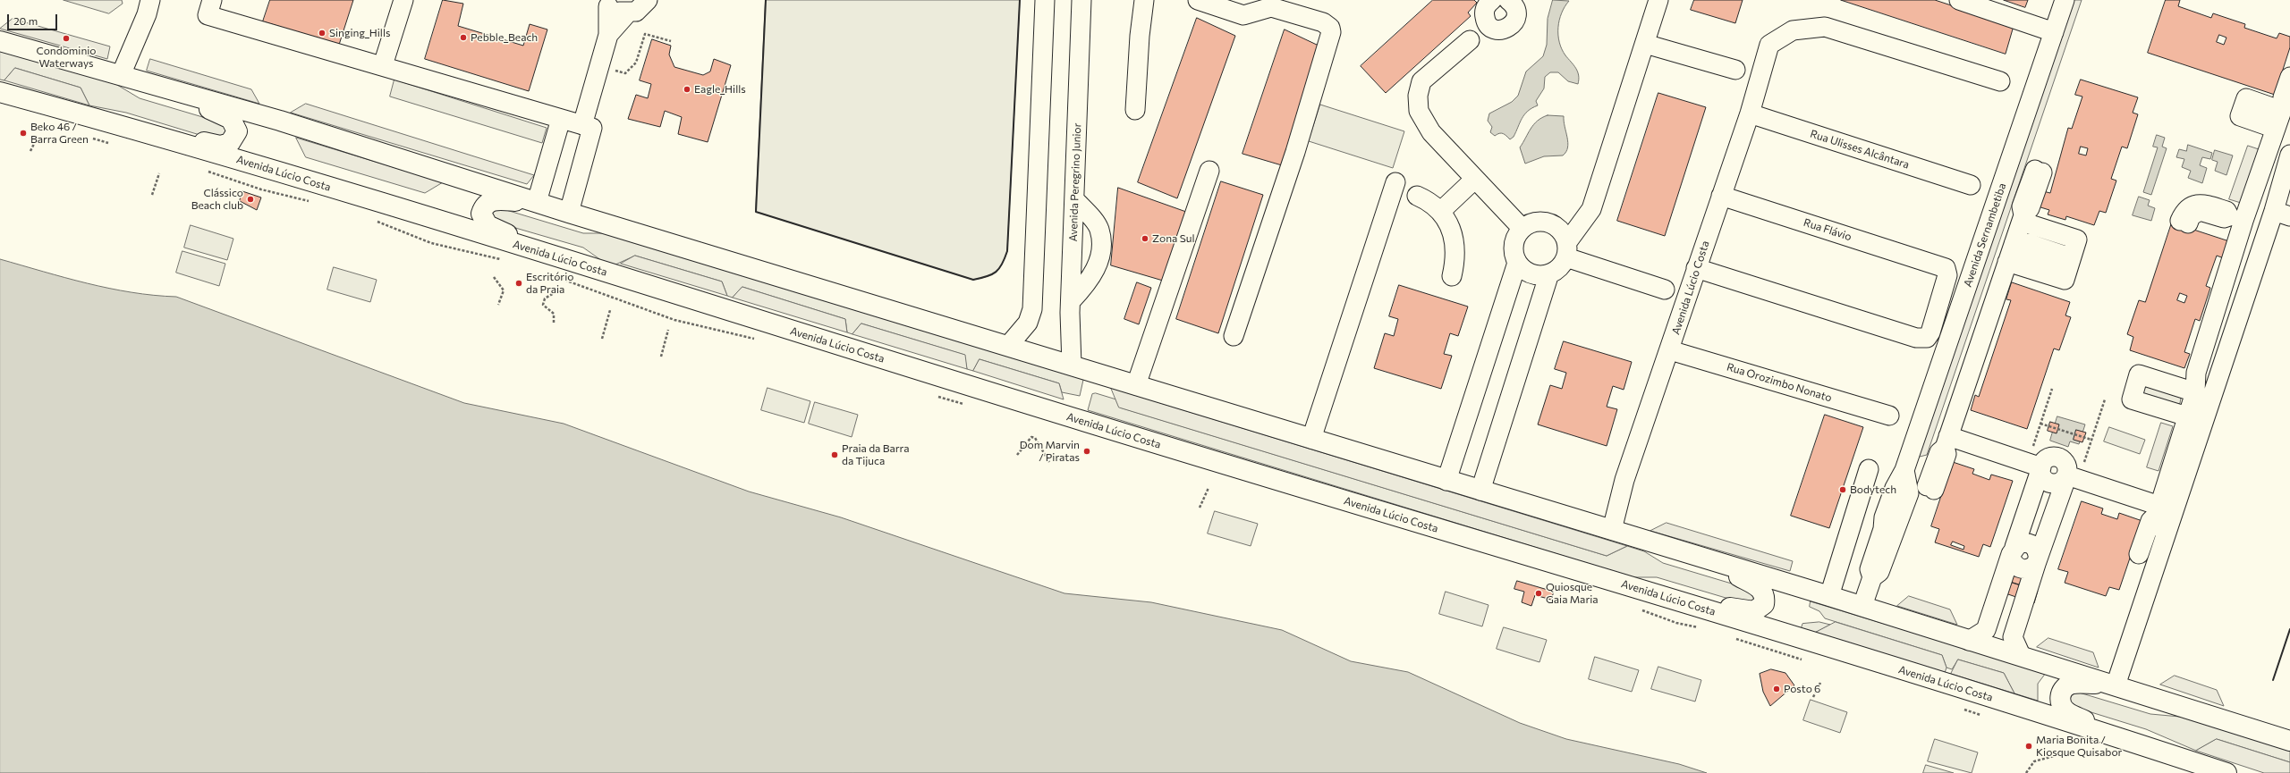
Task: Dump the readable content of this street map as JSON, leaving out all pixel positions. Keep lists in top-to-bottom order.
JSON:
{
  "streets": {
    "main road": ["Avenida Lúcio Costa"],
    "street": [
      "Rua Ulisses Alcântara",
      "Avenida Peregrino Junior",
      "Rua Flávio",
      "Avenida Sernambetiba",
      "Rua Orozimbo Nonato"
    ]
  },
  "crossings": [
    ["Rua Ulisses Alcântara", "Avenida Lúcio Costa"],
    ["Avenida Lúcio Costa", "Rua Flávio"],
    ["Avenida Lúcio Costa", "Rua Orozimbo Nonato"]
  ],
  "places": [
    "Singing_Hills",
    "Pebble_Beach",
    "Condominio Waterways",
    "Eagle_Hills",
    "Beko 46 / Barra Green",
    "Clássico Beach club",
    "Zona Sul",
    "Escritório da Praia",
    "Dom Marvin / Piratas",
    "Praia da Barra da Tijuca",
    "Bodytech",
    "Quiosque Gaia Maria",
    "Posto 6",
    "Maria Bonita / Kiosque Quisabor"
  ],
  "scale_bar": "20 m"
}
